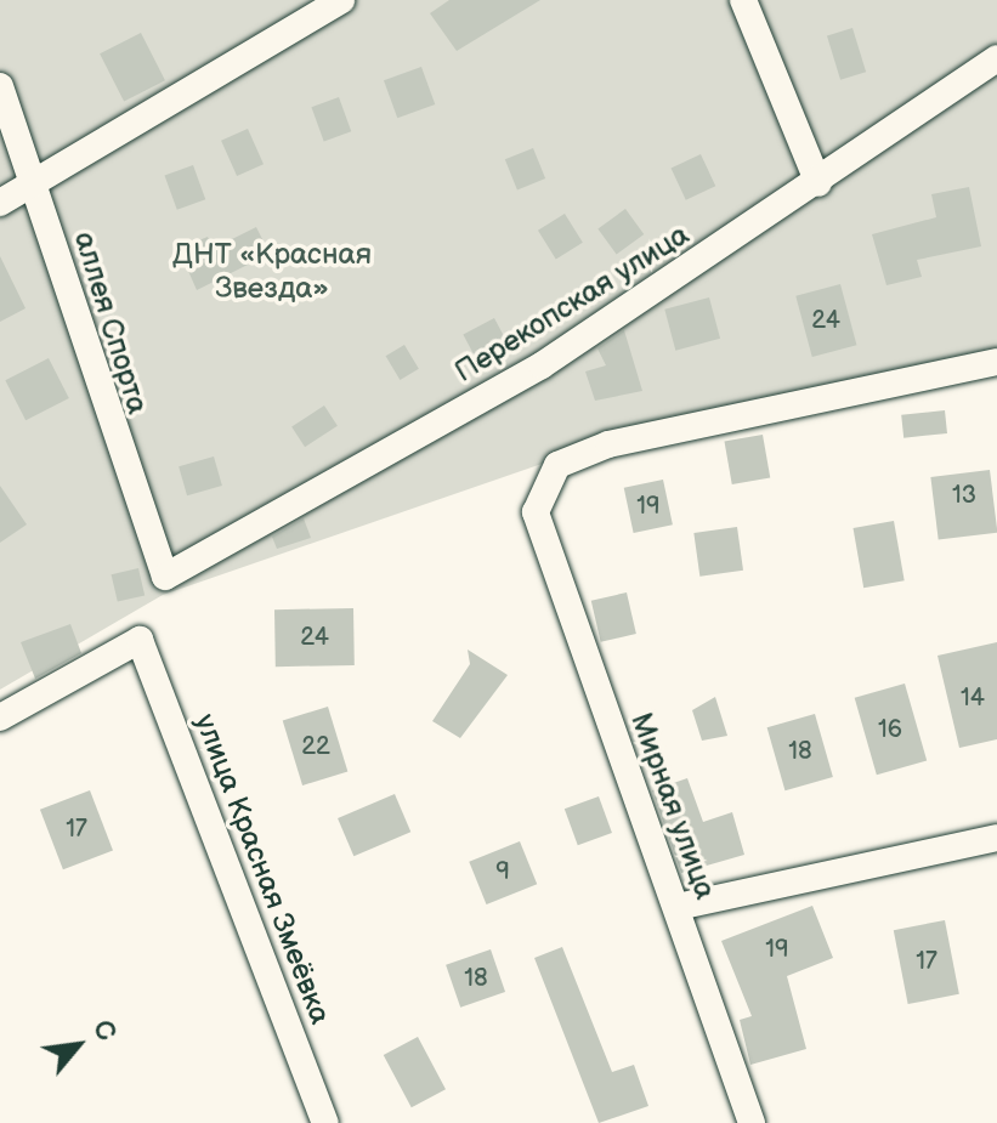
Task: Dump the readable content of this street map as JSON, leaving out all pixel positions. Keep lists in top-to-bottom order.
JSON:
{
  "streets": {
    "street": [
      "Перекопская улица",
      "аллея Спорта",
      "Мирная улица",
      "улица Красная Змеёвка"
    ]
  },
  "crossings": [
    ["Перекопская улица", "аллея Спорта"]
  ],
  "parks": ["ДНТ «Красная Звезда»"],
  "house_numbers": [
    "24",
    "13",
    "19",
    "24",
    "14",
    "16",
    "22",
    "18",
    "17",
    "9",
    "19",
    "17",
    "18"
  ],
  "north": "top right"
}
